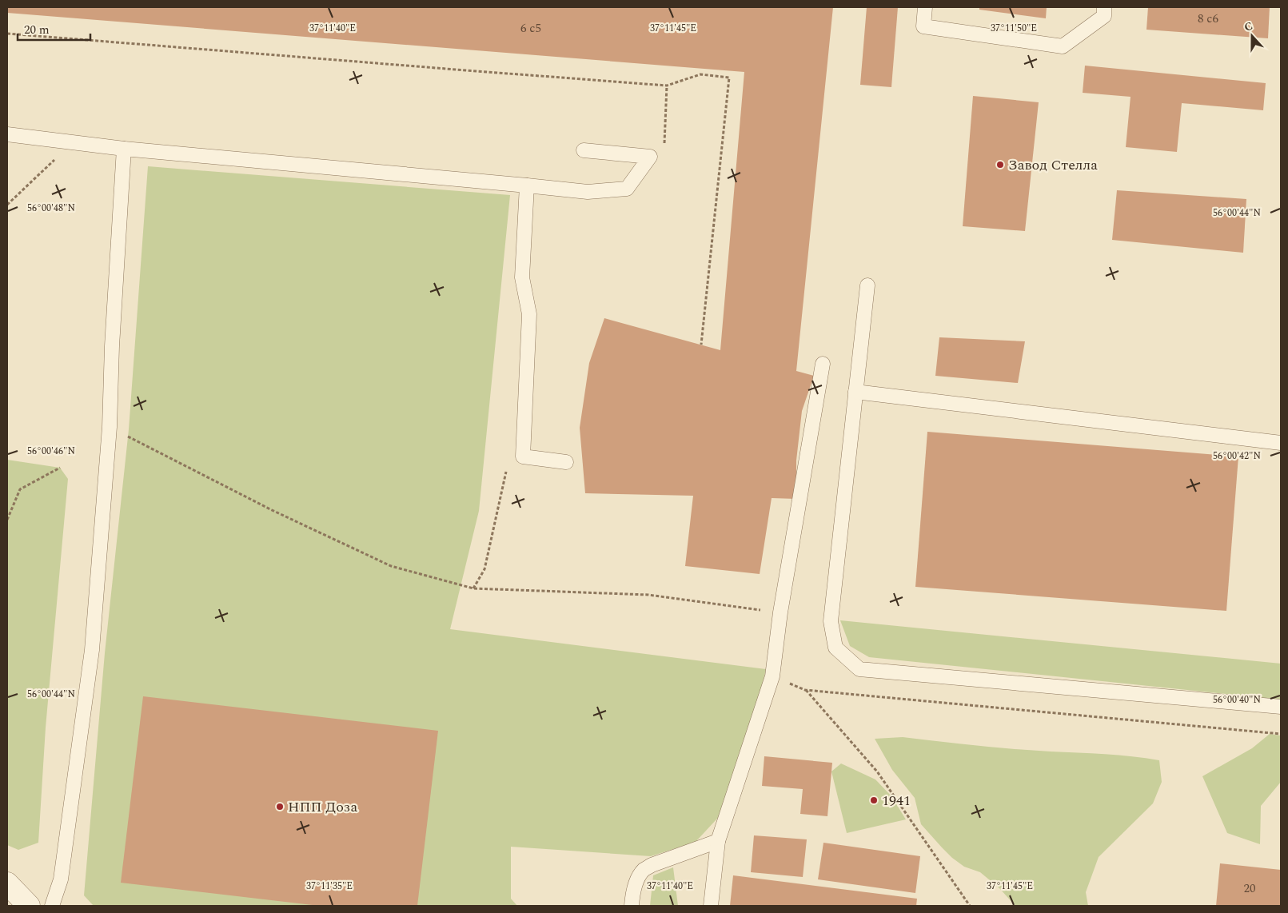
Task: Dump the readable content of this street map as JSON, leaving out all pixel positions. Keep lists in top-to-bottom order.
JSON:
{
  "places": ["Завод Стелла", "1941", "НПП Доза"],
  "house_numbers": ["8 с6", "6 с5", "20"],
  "scale_bar": "20 m",
  "north": "top",
  "coordinates": [
    "37°11'40\"E",
    "37°11'45\"E",
    "37°11'50\"E",
    "56°00'48\"N",
    "56°00'44\"N",
    "56°00'46\"N",
    "56°00'42\"N",
    "56°00'40\"N",
    "37°11'35\"E"
  ]
}
